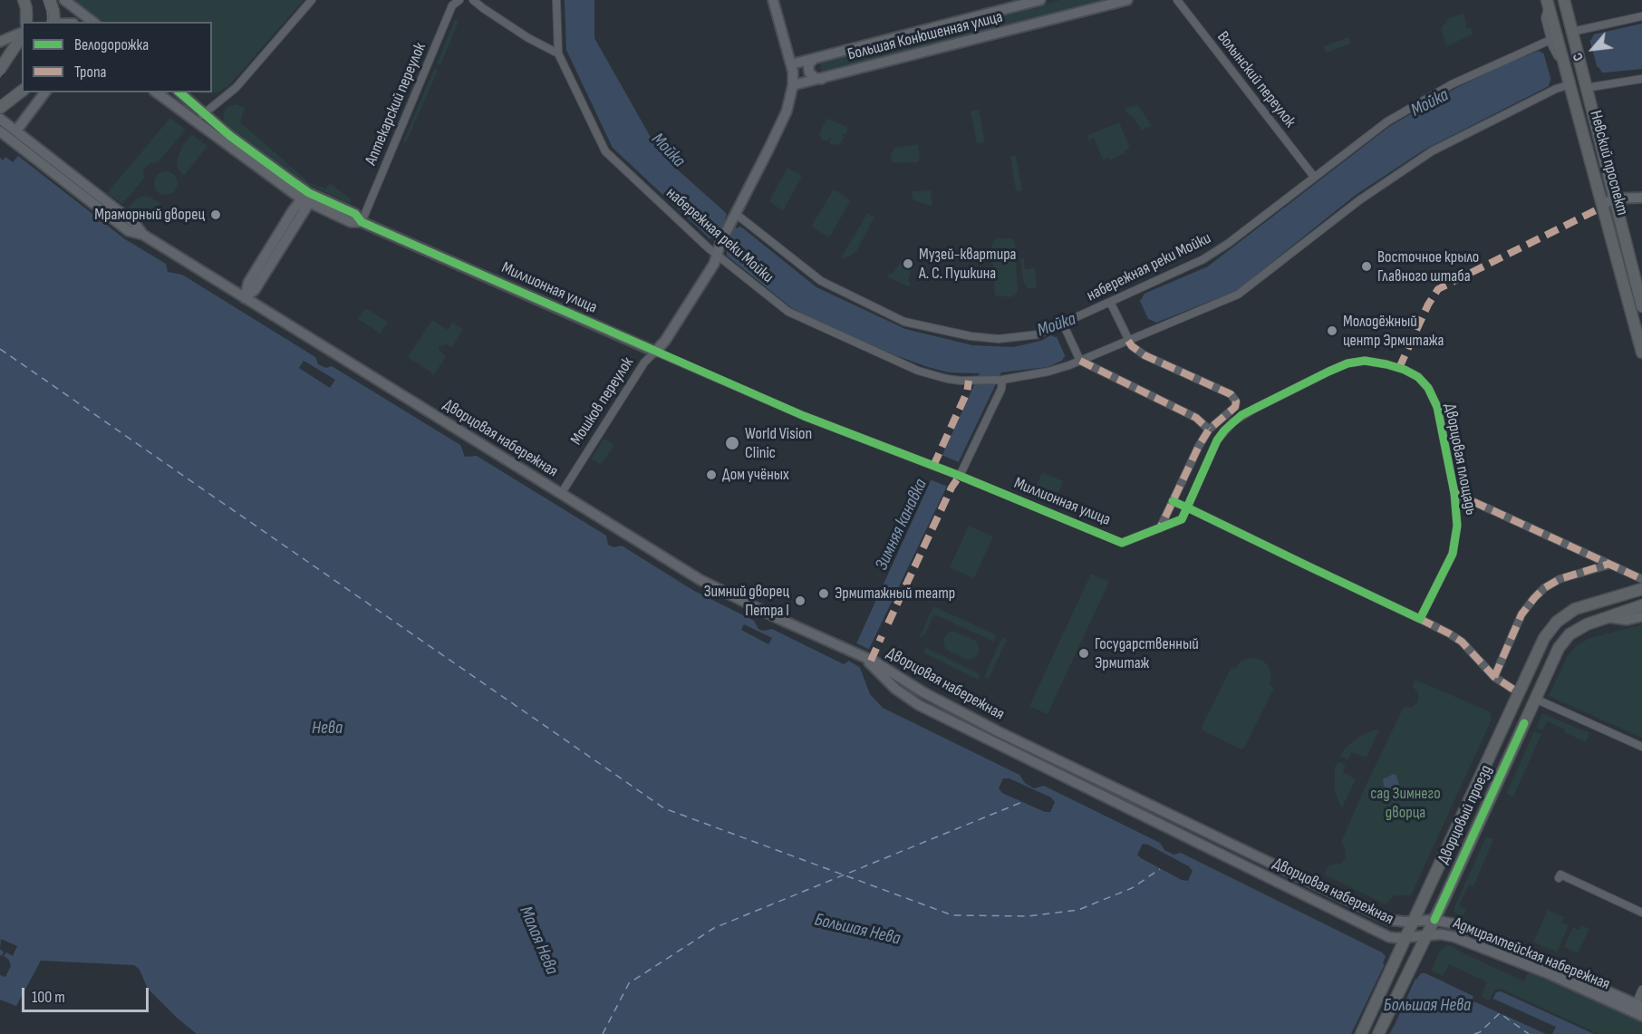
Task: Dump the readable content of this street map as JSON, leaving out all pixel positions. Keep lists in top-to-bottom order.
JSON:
{
  "streets": {
    "main road": [
      "Большая Конюшенная улица",
      "Невский проспект",
      "Миллионная улица",
      "Мошков переулок",
      "Дворцовая набережная",
      "Дворцовый проезд",
      "Адмиралтейская набережная"
    ],
    "street": [
      "Волынский переулок",
      "Аптекарский переулок",
      "набережная реки Мойки",
      "Дворцовая площадь"
    ]
  },
  "crossings": [
    ["Большая Конюшенная улица", "Мошков переулок"],
    ["Волынский переулок", "набережная реки Мойки"],
    ["Аптекарский переулок", "Миллионная улица"],
    ["Невский проспект", "набережная реки Мойки"],
    ["набережная реки Мойки", "Мошков переулок"],
    ["Миллионная улица", "Мошков переулок"],
    ["Миллионная улица", "Дворцовая площадь"],
    ["Мошков переулок", "Дворцовая набережная"],
    ["Дворцовая набережная", "Дворцовый проезд"],
    ["Дворцовая набережная", "Адмиралтейская набережная"],
    ["Дворцовый проезд", "Адмиралтейская набережная"]
  ],
  "water": [
    "Мойка",
    "Зимняя канавка",
    "Нева",
    "Большая Нева",
    "Малая Нева"
  ],
  "parks": ["сад Зимнего дворца"],
  "places": [
    "Мраморный дворец",
    "Музей-квартира А. С. Пушкина",
    "Восточное крыло Главного штаба",
    "Молодёжный центр Эрмитажа",
    "World Vision Clinic",
    "Дом учёных",
    "Эрмитажный театр",
    "Зимний дворец Петра I",
    "Государственный Эрмитаж"
  ],
  "legend": ["Велодорожка", "Тропа"],
  "scale_bar": "100 m",
  "north": "bottom left"
}
